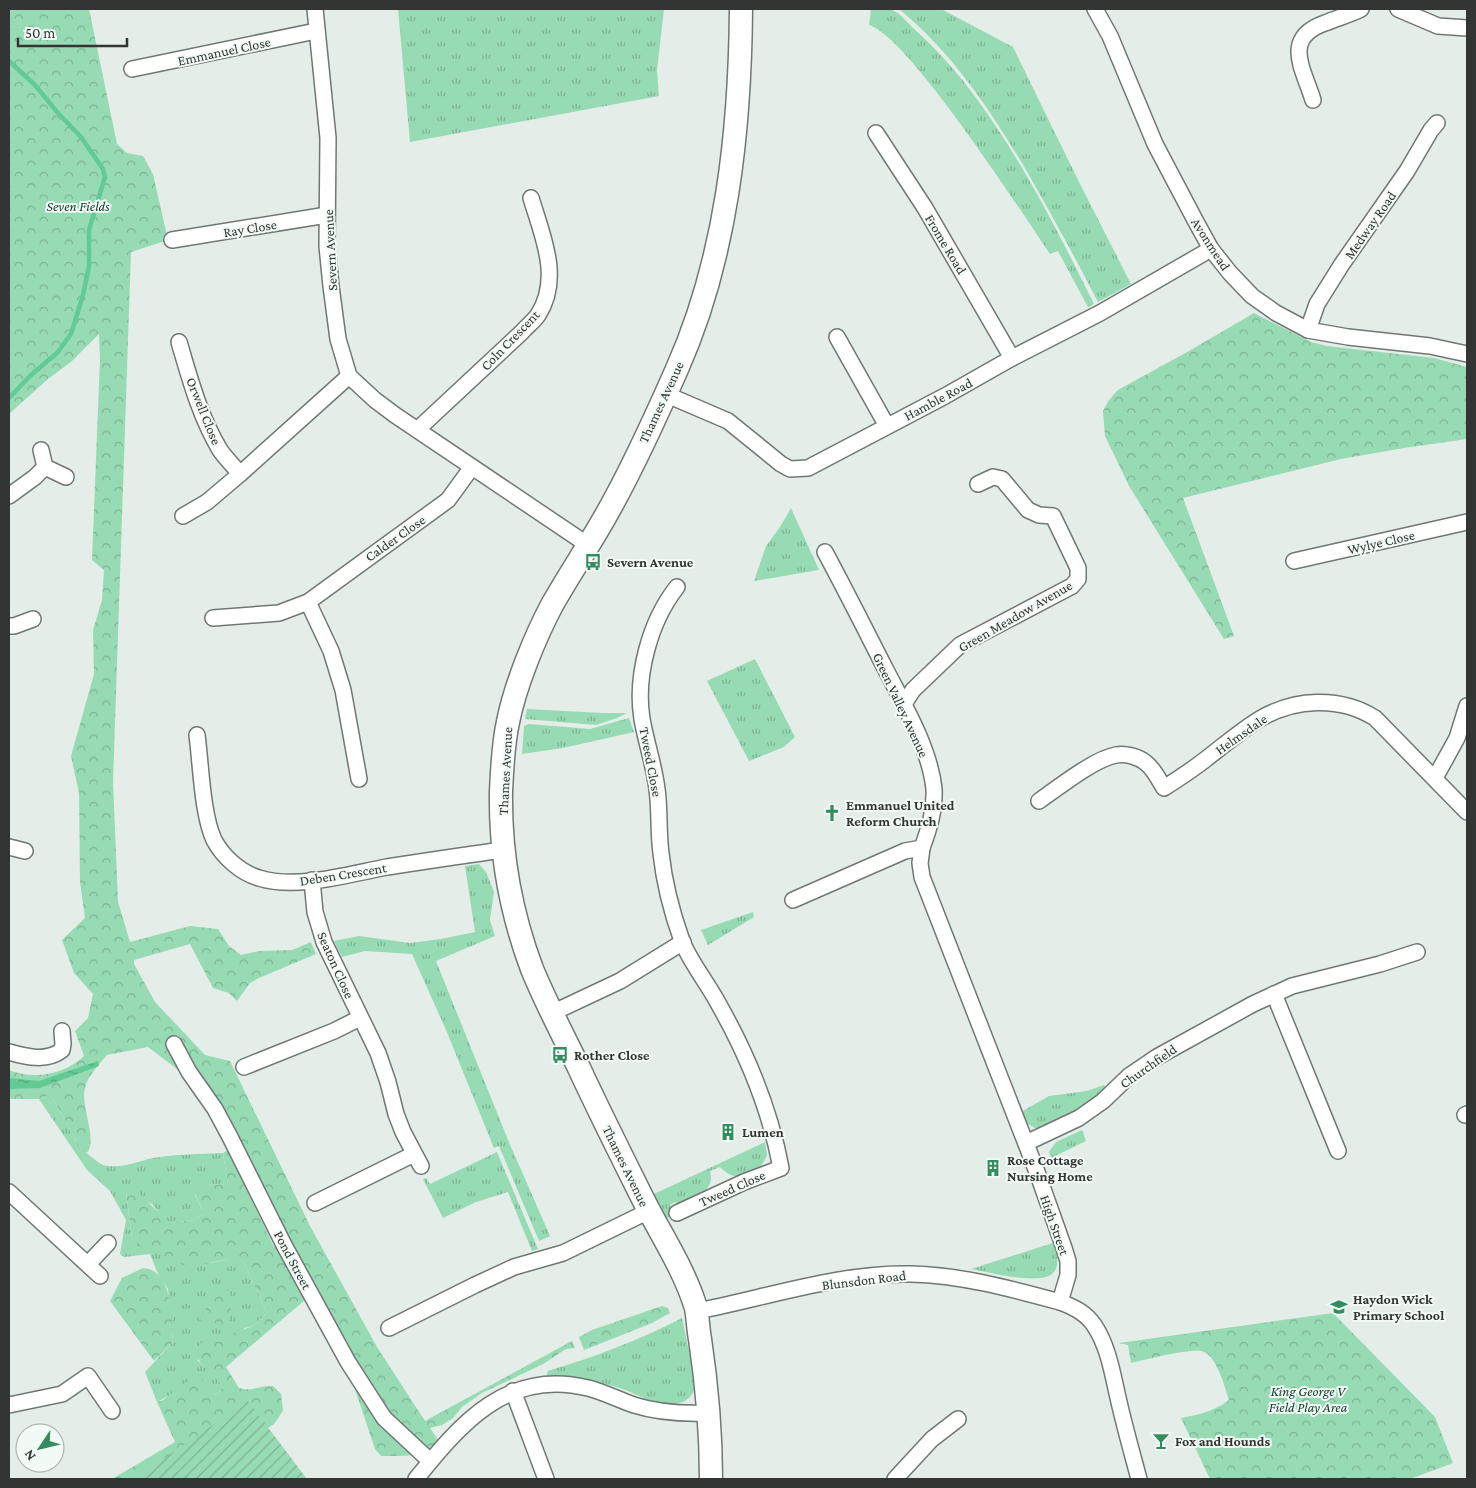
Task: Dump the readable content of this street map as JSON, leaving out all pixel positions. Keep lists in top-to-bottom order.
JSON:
{
  "streets": {
    "street": [
      "Emmanuel Close",
      "Medway Road",
      "Ray Close",
      "Frome Road",
      "Avonmead",
      "Severn Avenue",
      "Coln Crescent",
      "Hamble Road",
      "Thames Avenue",
      "Orwell Close",
      "Calder Close",
      "Wylye Close",
      "Green Meadow Avenue",
      "Green Valley Avenue",
      "Helmsdale",
      "Tweed Close",
      "Deben Crescent",
      "Seaton Close",
      "Churchfield",
      "High Street",
      "Pond Street",
      "Blunsdon Road"
    ]
  },
  "crossings": [
    ["Emmanuel Close", "Severn Avenue"],
    ["Medway Road", "Avonmead"],
    ["Ray Close", "Severn Avenue"],
    ["Frome Road", "Hamble Road"],
    ["Avonmead", "Hamble Road"],
    ["Hamble Road", "Thames Avenue"],
    ["Thames Avenue", "Deben Crescent"],
    ["Thames Avenue", "Blunsdon Road"],
    ["Green Meadow Avenue", "Green Valley Avenue"],
    ["Green Valley Avenue", "High Street"],
    ["Deben Crescent", "Seaton Close"],
    ["Churchfield", "High Street"],
    ["High Street", "Blunsdon Road"]
  ],
  "parks": ["Seven Fields", "King George V Field Play Area"],
  "places": {
    "bus stop": ["Severn Avenue", "Rother Close"],
    "church": ["Emmanuel United Reform Church"],
    "building": ["Lumen", "Rose Cottage Nursing Home"],
    "school or university": ["Haydon Wick Primary School"],
    "bar": ["Fox and Hounds"]
  },
  "scale_bar": "50 m",
  "north": "bottom left"
}
